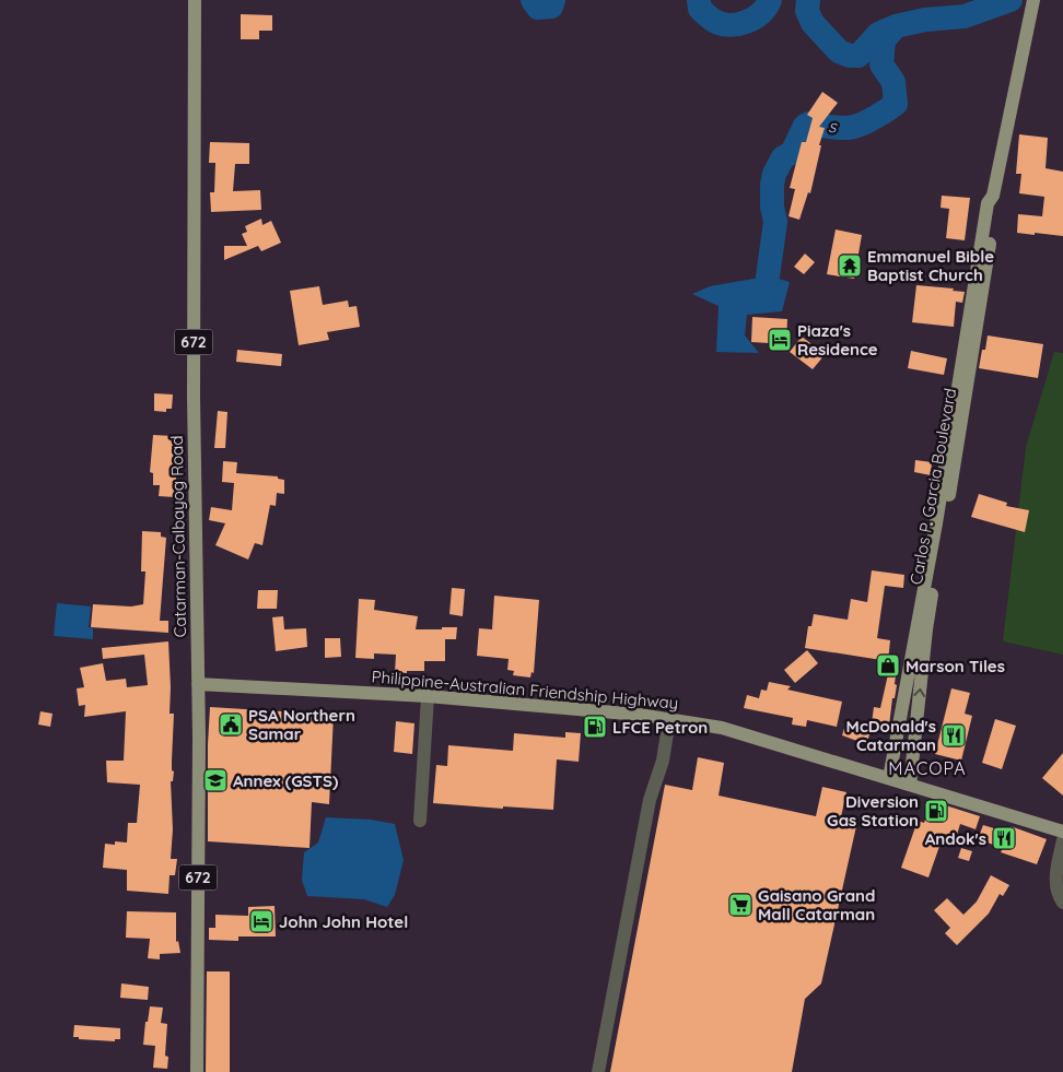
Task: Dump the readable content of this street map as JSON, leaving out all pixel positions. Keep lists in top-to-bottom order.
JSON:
{
  "streets": {
    "main road": [
      "672",
      "Carlos P. Garcia Boulevard",
      "Catarman-Calbayog Road",
      "Philippine-Australian Friendship Highway"
    ]
  },
  "crossings": [
    ["Carlos P. Garcia Boulevard", "Philippine-Australian Friendship Highway"],
    ["Catarman-Calbayog Road", "Philippine-Australian Friendship Highway"]
  ],
  "districts": ["MACOPA"],
  "water": ["s"],
  "places": {
    "temple": ["Emmanuel Bible Baptist Church"],
    "hotel": ["Piaza's Residence", "John John Hotel"],
    "shop": ["Marson Tiles"],
    "public building": ["PSA Northern Samar"],
    "fuel station": ["LFCE Petron", "Diversion Gas Station"],
    "restaurant": ["McDonald's Catarman", "Andok's"],
    "school or university": ["Annex (GSTS)"],
    "supermarket": ["Gaisano Grand Mall Catarman"]
  }
}
